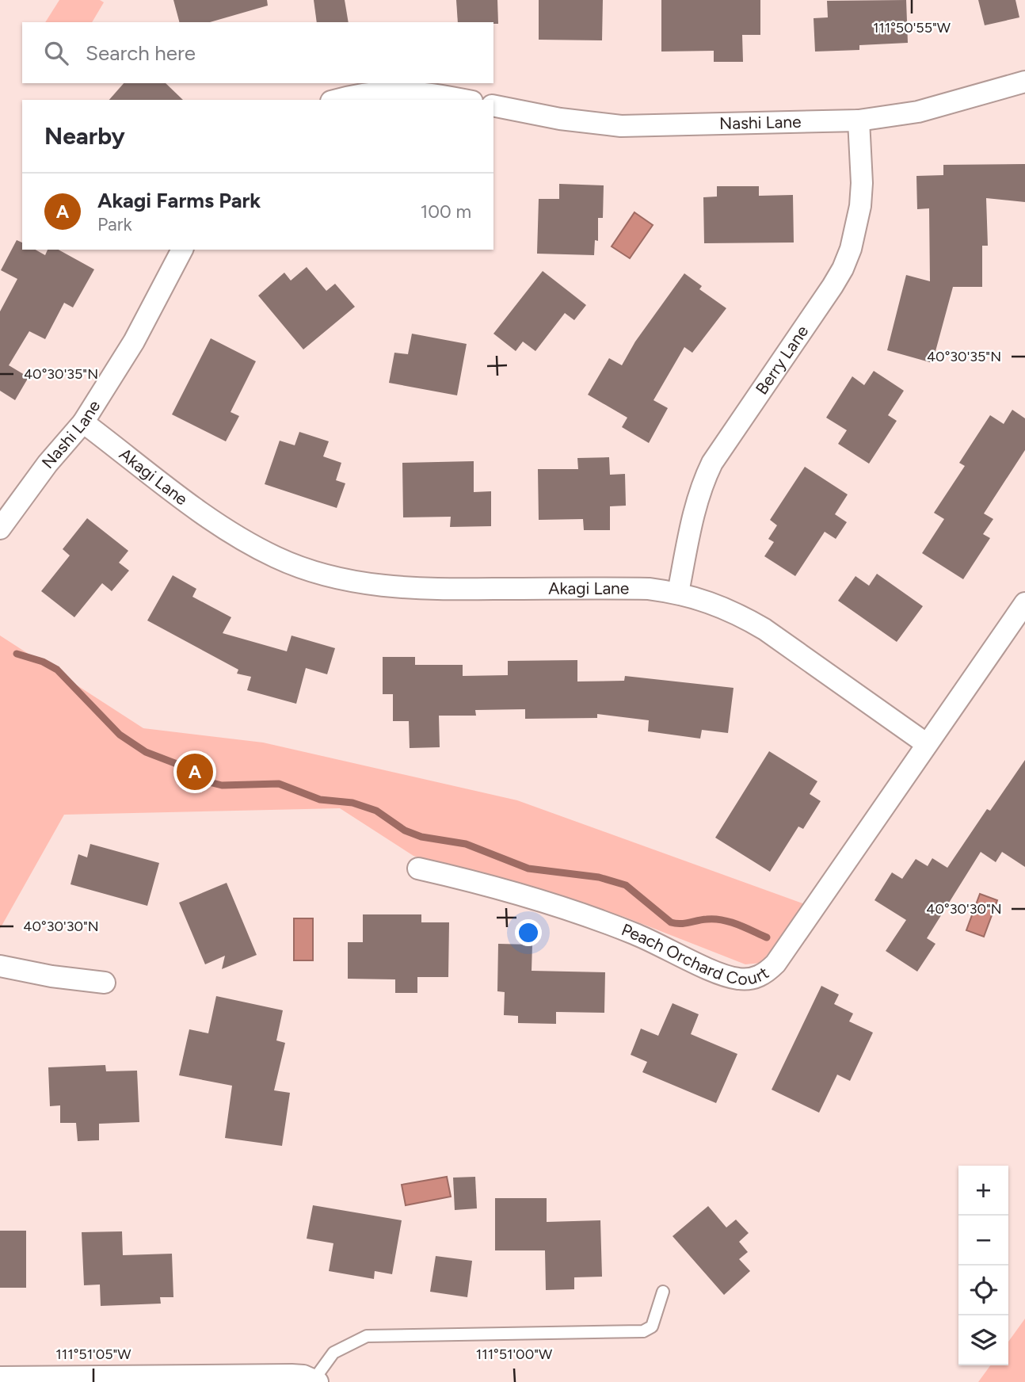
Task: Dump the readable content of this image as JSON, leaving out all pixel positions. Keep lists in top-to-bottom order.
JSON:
{
  "streets": {
    "street": [
      "Nashi Lane",
      "Berry Lane",
      "Akagi Lane",
      "Peach Orchard Court"
    ]
  },
  "crossings": [
    ["Nashi Lane", "Berry Lane"],
    ["Nashi Lane", "Akagi Lane"],
    ["Berry Lane", "Akagi Lane"],
    ["Akagi Lane", "Peach Orchard Court"]
  ],
  "page": {
    "search": "Search here",
    "heading": "Nearby",
    "list": [
      {
        "mark": "A",
        "name": "Akagi Farms Park",
        "note": "Park",
        "value": "100 m"
      }
    ],
    "pins": "A",
    "map_buttons": ["+", "−"]
  },
  "coordinates": [
    "111°50'55\"W",
    "40°30'35\"N",
    "40°30'30\"N",
    "111°51'05\"W",
    "111°51'00\"W"
  ]
}
